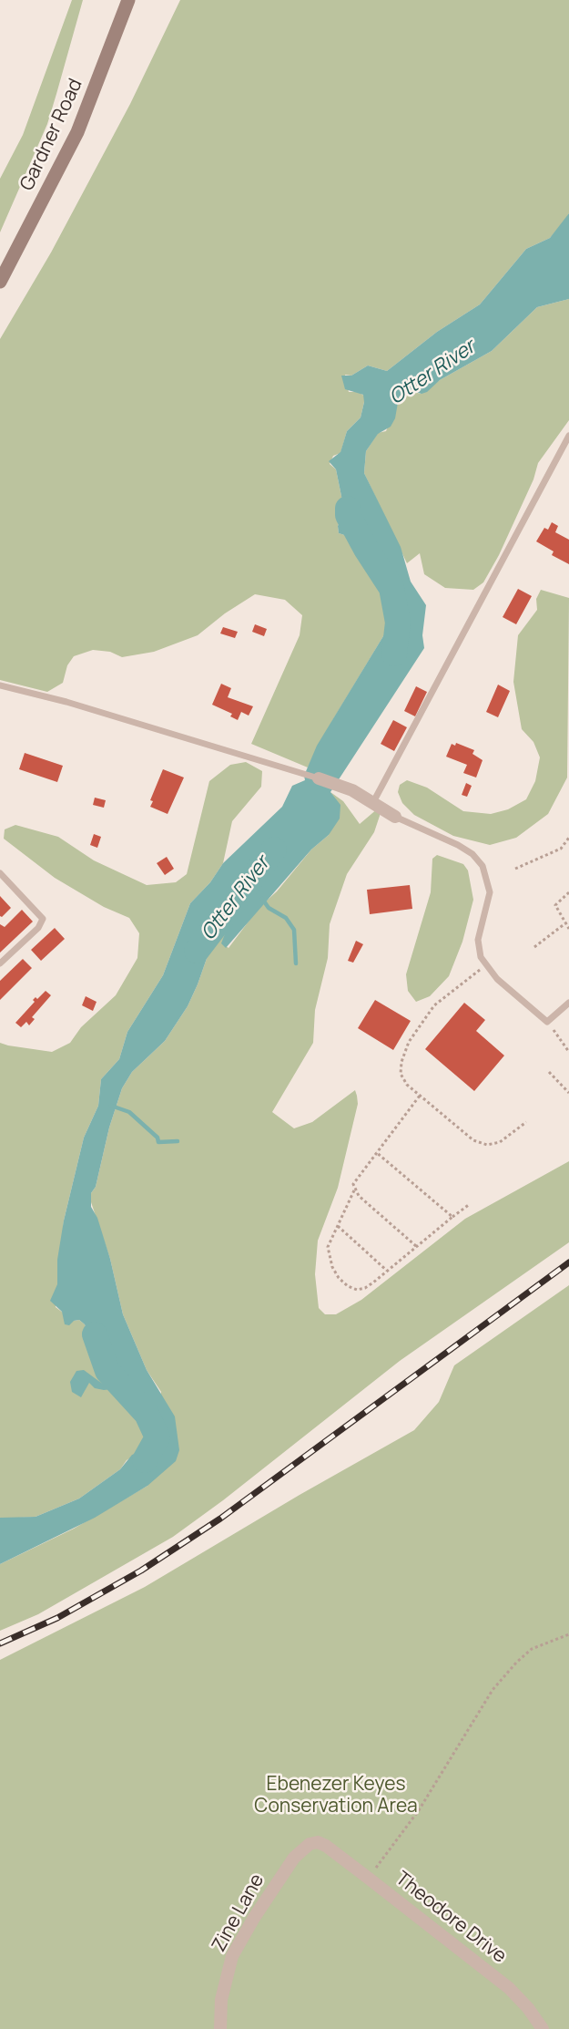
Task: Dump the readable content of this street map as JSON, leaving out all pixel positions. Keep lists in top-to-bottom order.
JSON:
{
  "streets": {
    "main road": ["Gardner Road"],
    "street": ["Zine Lane", "Theodore Drive"]
  },
  "crossings": [
    ["Zine Lane", "Theodore Drive"]
  ],
  "water": ["Otter River"],
  "parks": ["Ebenezer Keyes Conservation Area"]
}
